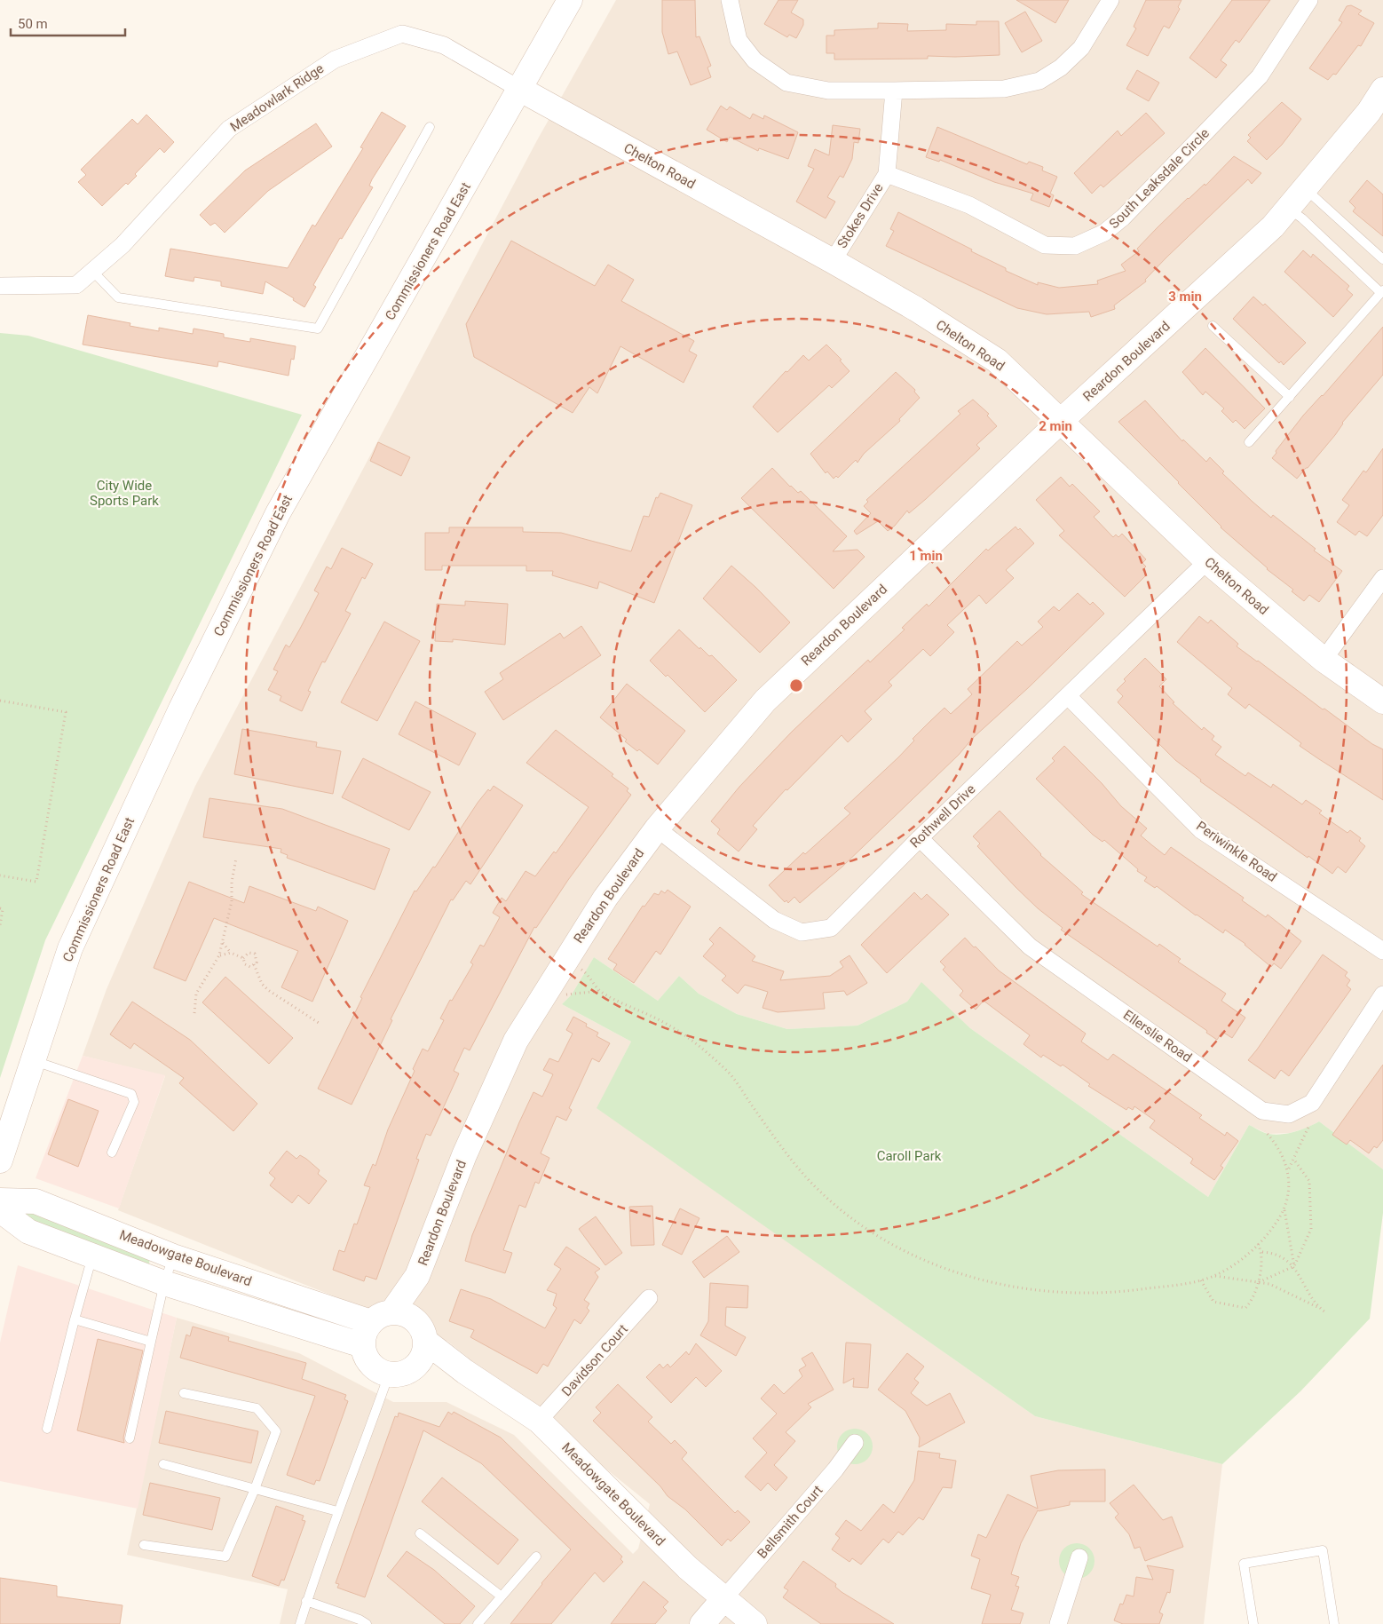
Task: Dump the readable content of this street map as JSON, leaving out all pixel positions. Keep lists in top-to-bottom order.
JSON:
{
  "streets": {
    "street": [
      "Meadowlark Ridge",
      "Chelton Road",
      "South Leaksdale Circle",
      "Stokes Drive",
      "Commissioners Road East",
      "Reardon Boulevard",
      "Rothwell Drive",
      "Periwinkle Road",
      "Ellerslie Road",
      "Meadowgate Boulevard",
      "Davidson Court",
      "Bellsmith Court"
    ]
  },
  "crossings": [
    ["Meadowlark Ridge", "Chelton Road"],
    ["Meadowlark Ridge", "Commissioners Road East"],
    ["Chelton Road", "Stokes Drive"],
    ["Chelton Road", "Commissioners Road East"],
    ["Chelton Road", "Reardon Boulevard"],
    ["Chelton Road", "Rothwell Drive"],
    ["South Leaksdale Circle", "Stokes Drive"],
    ["Reardon Boulevard", "Rothwell Drive"],
    ["Reardon Boulevard", "Meadowgate Boulevard"],
    ["Rothwell Drive", "Periwinkle Road"],
    ["Rothwell Drive", "Ellerslie Road"],
    ["Meadowgate Boulevard", "Davidson Court"],
    ["Meadowgate Boulevard", "Bellsmith Court"]
  ],
  "parks": ["City Wide Sports Park", "Caroll Park"],
  "scale_bar": "50 m",
  "rings": ["3 min", "2 min", "1 min"]
}
